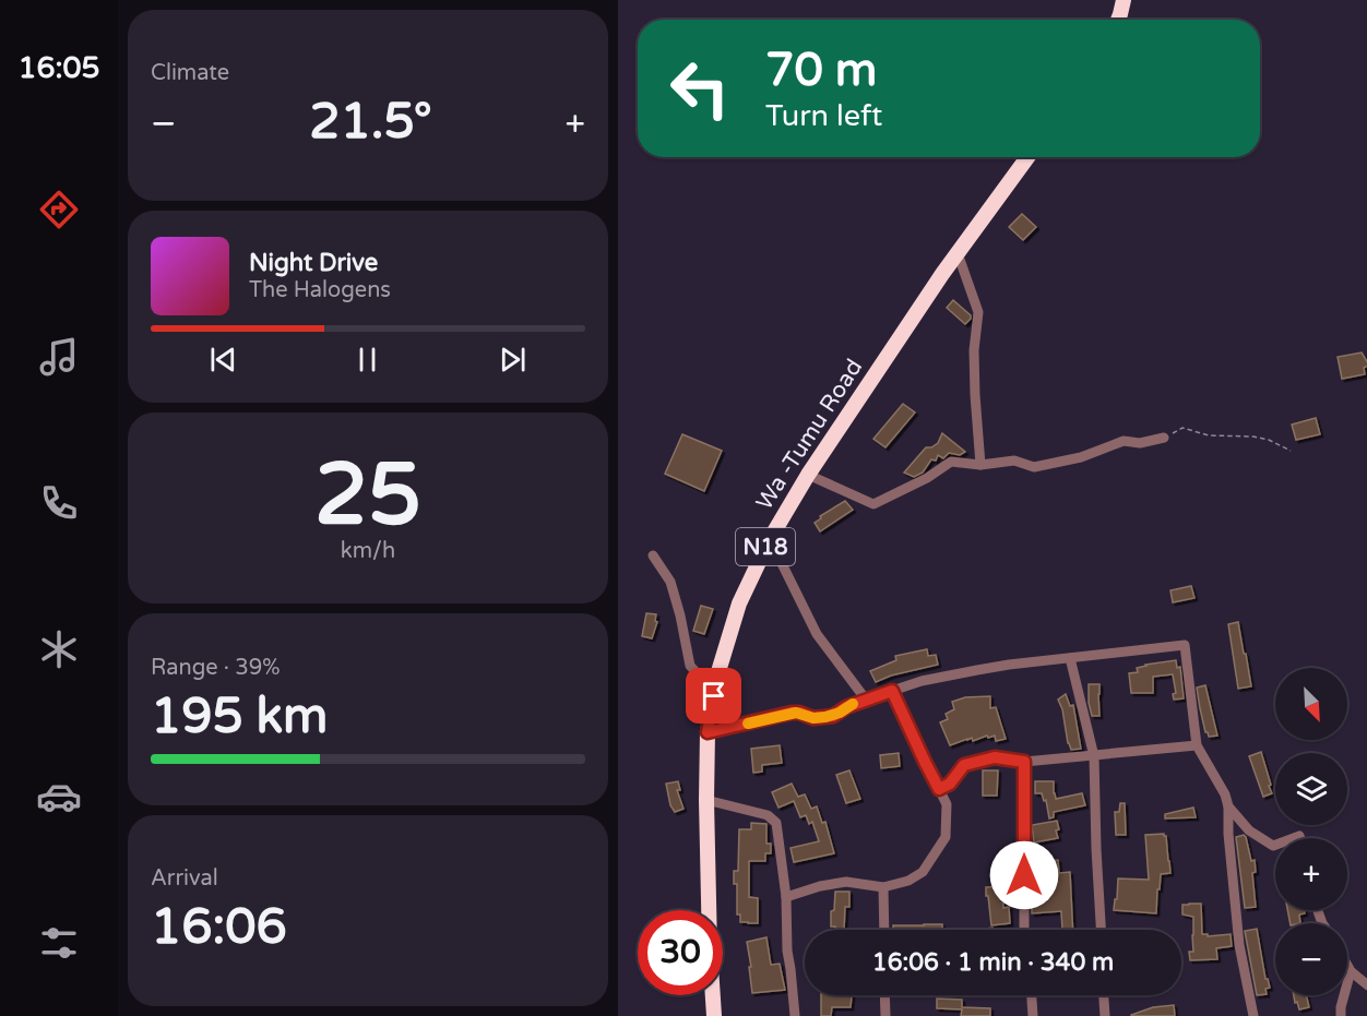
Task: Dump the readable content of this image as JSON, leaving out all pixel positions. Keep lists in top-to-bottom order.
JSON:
{
  "streets": {
    "highway": ["Wa -Tumu Road", "N18"]
  },
  "north": "bottom right",
  "page": {
    "tabs": "16:05",
    "tile": [
      "Climate",
      ["25", "km/h"],
      ["Range · 39%", "195 km"],
      ["Arrival", "16:06"]
    ],
    "turn": ["70 m", "Turn left"],
    "heat": ["−", "21.5°", "+"],
    "song": ["Night Drive", "The Halogens"],
    "map_buttons": ["+", "−"],
    "limit": "30",
    "trip": "16:06 · 1 min · 340 m"
  }
}
